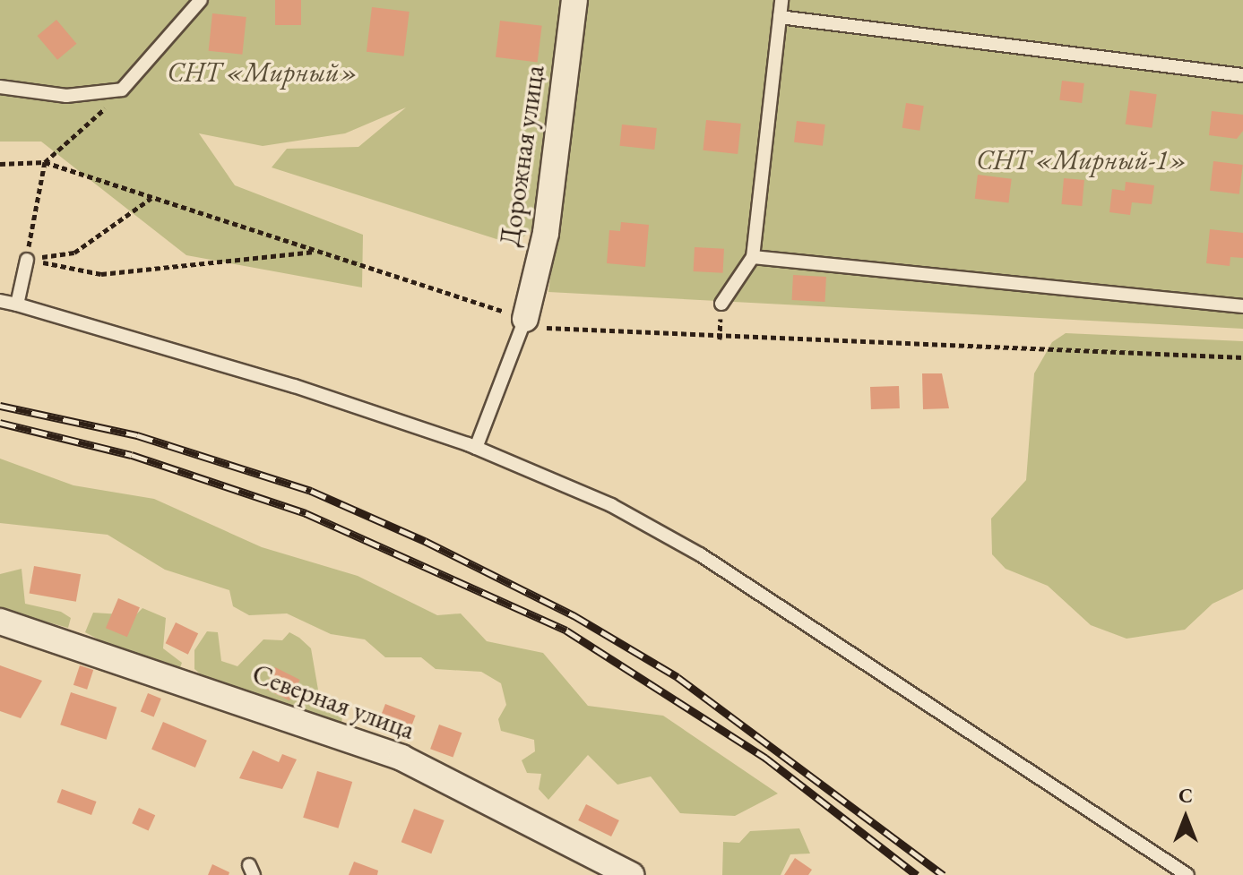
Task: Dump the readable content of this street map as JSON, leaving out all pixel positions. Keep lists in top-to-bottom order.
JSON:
{
  "streets": {
    "street": ["Дорожная улица", "Северная улица"]
  },
  "parks": ["СНТ «Мирный»", "СНТ «Мирный-1»"],
  "north": "top"
}
